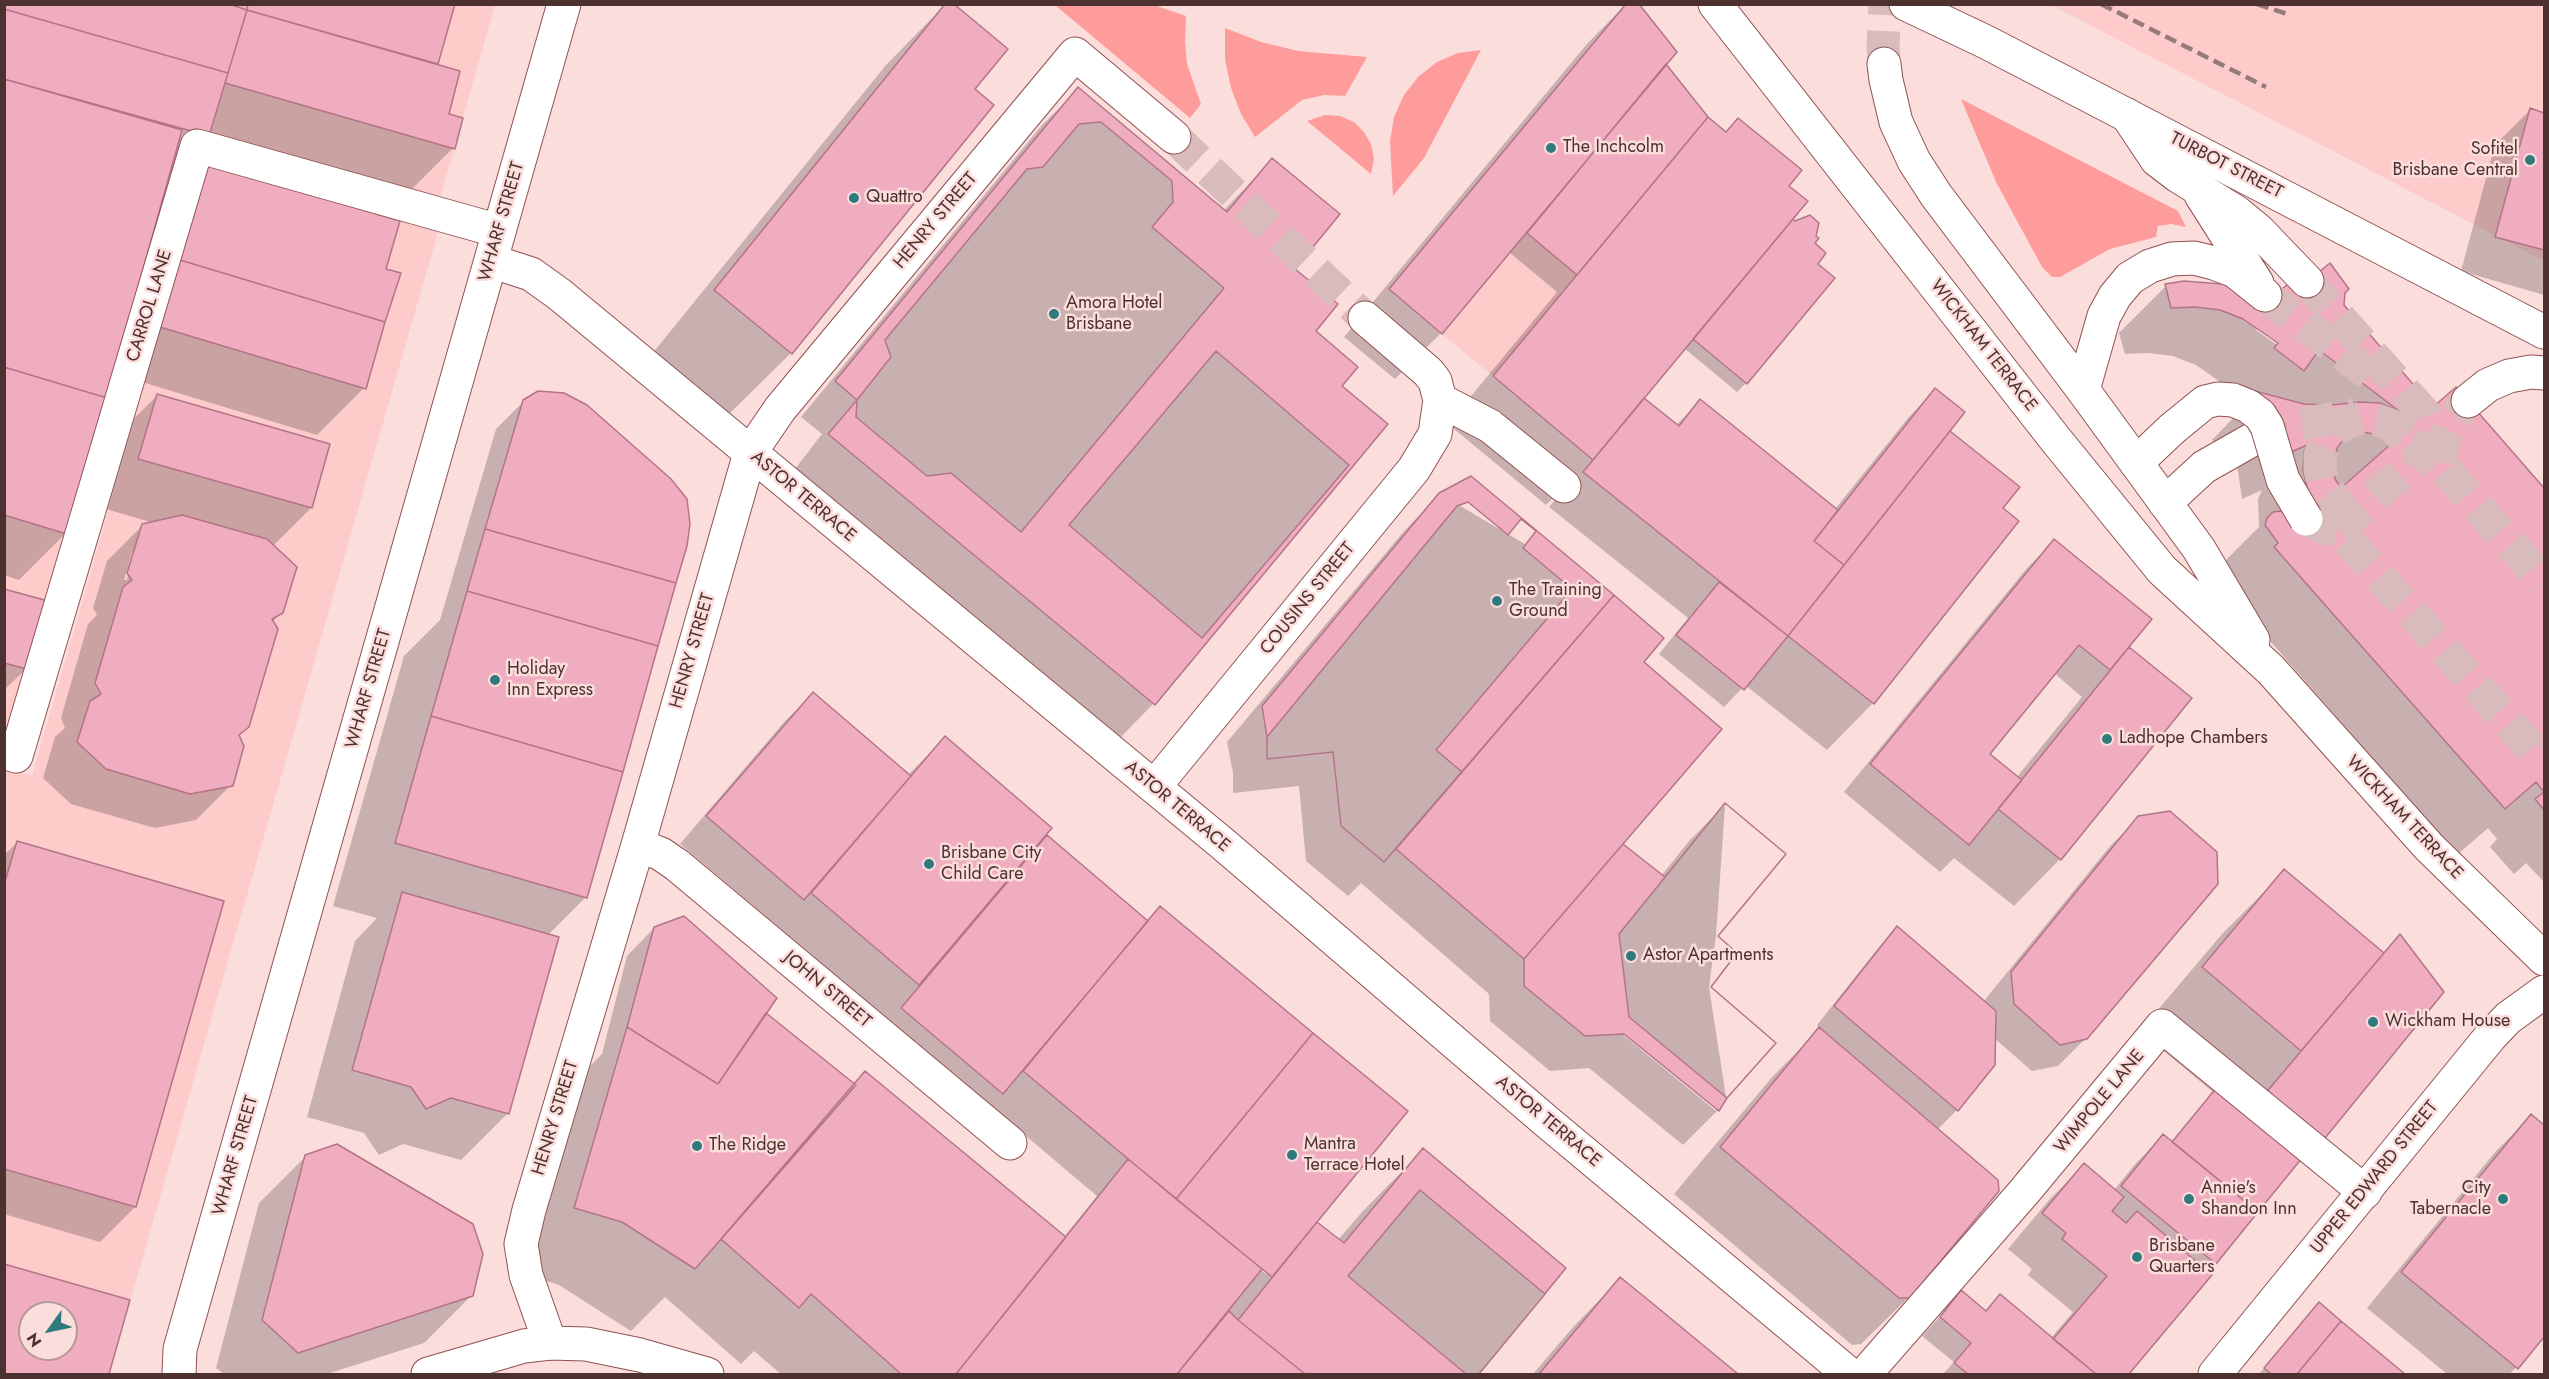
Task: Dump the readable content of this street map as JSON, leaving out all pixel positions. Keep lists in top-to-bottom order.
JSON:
{
  "streets": {
    "street": [
      "TURBOT STREET",
      "HENRY STREET",
      "WHARF STREET",
      "CARROL LANE",
      "WICKHAM TERRACE",
      "ASTOR TERRACE",
      "COUSINS STREET",
      "JOHN STREET",
      "WIMPOLE LANE",
      "UPPER EDWARD STREET"
    ]
  },
  "crossings": [
    ["HENRY STREET", "ASTOR TERRACE"],
    ["HENRY STREET", "JOHN STREET"],
    ["WHARF STREET", "CARROL LANE"],
    ["WHARF STREET", "ASTOR TERRACE"],
    ["CARROL LANE", "ASTOR TERRACE"],
    ["ASTOR TERRACE", "COUSINS STREET"],
    ["WIMPOLE LANE", "UPPER EDWARD STREET"]
  ],
  "places": [
    "The Inchcolm",
    "Sofitel Brisbane Central",
    "Quattro",
    "Amora Hotel Brisbane",
    "The Training Ground",
    "Holiday Inn Express",
    "Ladhope Chambers",
    "Brisbane City Child Care",
    "Astor Apartments",
    "Wickham House",
    "The Ridge",
    "Mantra Terrace Hotel",
    "Annie's Shandon Inn",
    "City Tabernacle",
    "Brisbane Quarters"
  ],
  "north": "bottom left"
}
